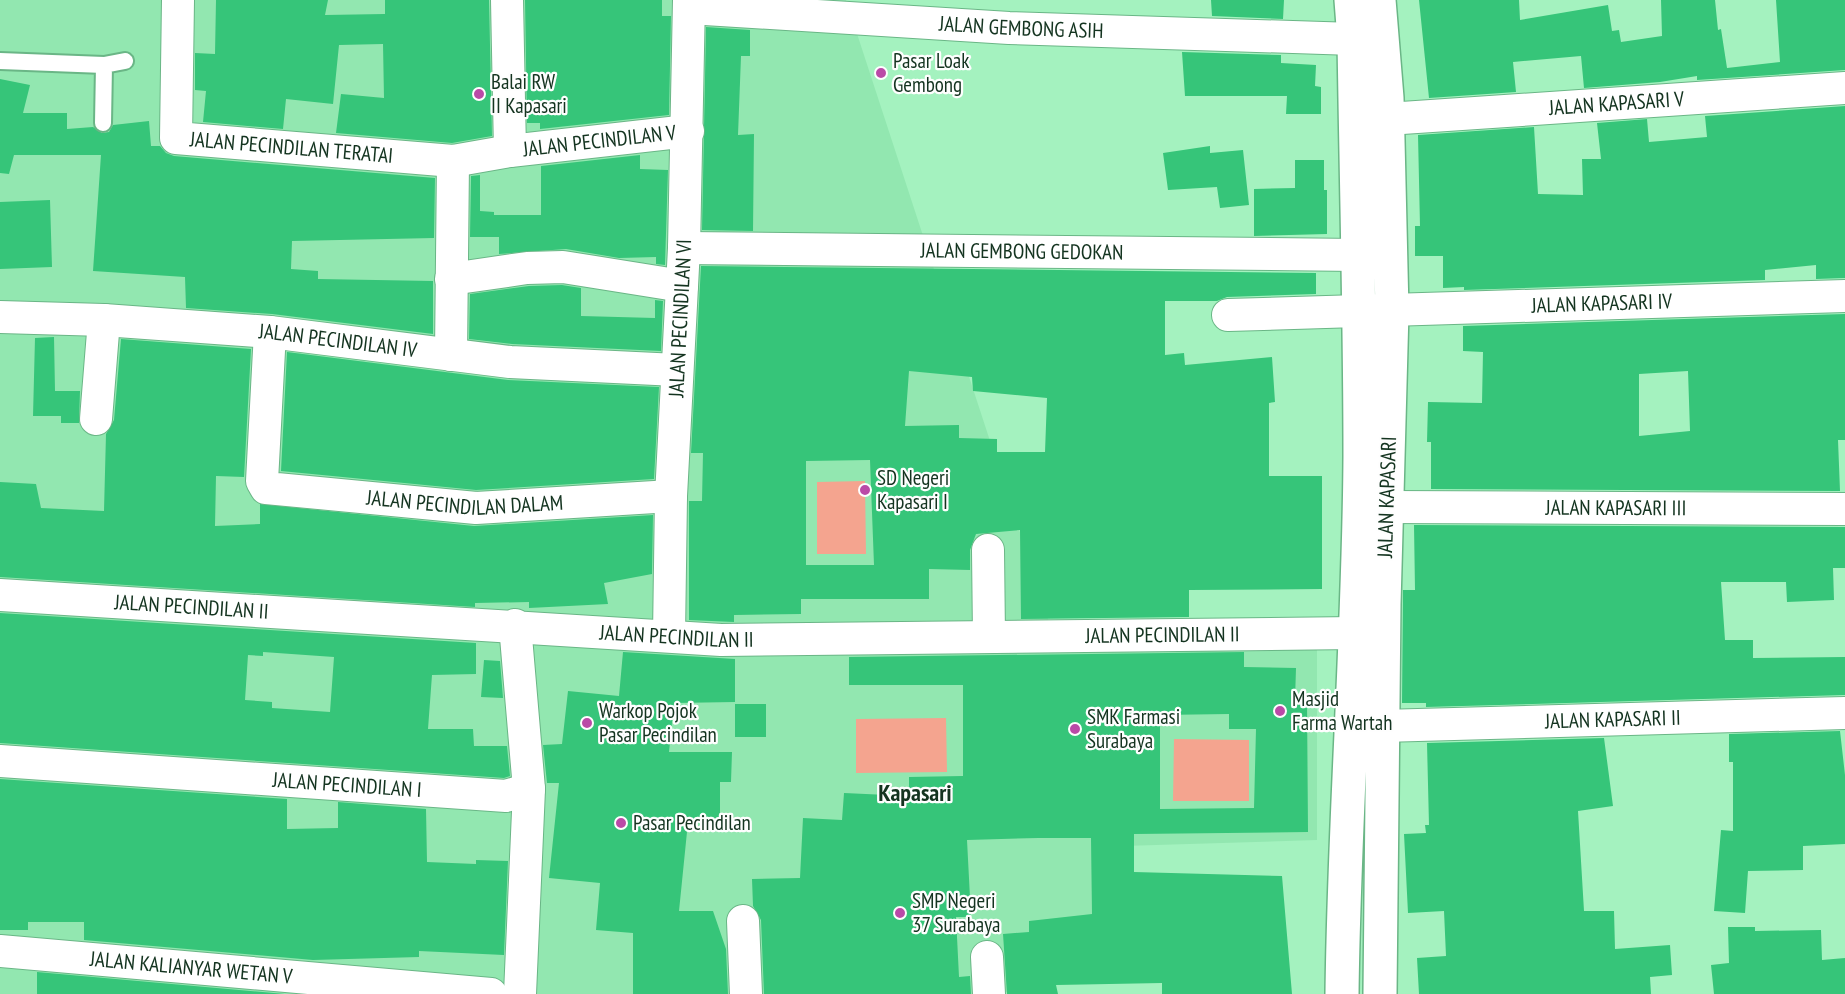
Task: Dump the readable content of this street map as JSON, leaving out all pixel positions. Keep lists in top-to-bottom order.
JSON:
{
  "streets": {
    "highway": ["JALAN KAPASARI"],
    "street": [
      "JALAN GEMBONG ASIH",
      "JALAN KAPASARI V",
      "JALAN PECINDILAN V",
      "JALAN PECINDILAN TERATAI",
      "JALAN GEMBONG GEDOKAN",
      "JALAN KAPASARI IV",
      "JALAN PECINDILAN VI",
      "JALAN PECINDILAN IV",
      "JALAN PECINDILAN DALAM",
      "JALAN KAPASARI III",
      "JALAN PECINDILAN II",
      "JALAN KAPASARI II",
      "JALAN PECINDILAN I",
      "JALAN KALIANYAR WETAN V"
    ]
  },
  "crossings": [
    ["JALAN GEMBONG ASIH", "JALAN PECINDILAN VI"],
    ["JALAN GEMBONG ASIH", "JALAN KAPASARI"],
    ["JALAN KAPASARI V", "JALAN KAPASARI"],
    ["JALAN PECINDILAN V", "JALAN PECINDILAN TERATAI"],
    ["JALAN PECINDILAN V", "JALAN PECINDILAN VI"],
    ["JALAN GEMBONG GEDOKAN", "JALAN PECINDILAN VI"],
    ["JALAN GEMBONG GEDOKAN", "JALAN KAPASARI"],
    ["JALAN KAPASARI IV", "JALAN KAPASARI"],
    ["JALAN PECINDILAN VI", "JALAN PECINDILAN IV"],
    ["JALAN PECINDILAN VI", "JALAN PECINDILAN DALAM"],
    ["JALAN PECINDILAN VI", "JALAN PECINDILAN II"],
    ["JALAN PECINDILAN IV", "JALAN PECINDILAN DALAM"],
    ["JALAN KAPASARI", "JALAN KAPASARI III"],
    ["JALAN KAPASARI", "JALAN PECINDILAN II"],
    ["JALAN KAPASARI", "JALAN KAPASARI II"]
  ],
  "districts": ["Kapasari"],
  "places": [
    "Pasar Loak Gembong",
    "Balai RW II Kapasari",
    "SD Negeri Kapasari I",
    "Masjid Farma Wartah",
    "Warkop Pojok Pasar Pecindilan",
    "SMK Farmasi Surabaya",
    "Pasar Pecindilan",
    "SMP Negeri 37 Surabaya"
  ]
}
